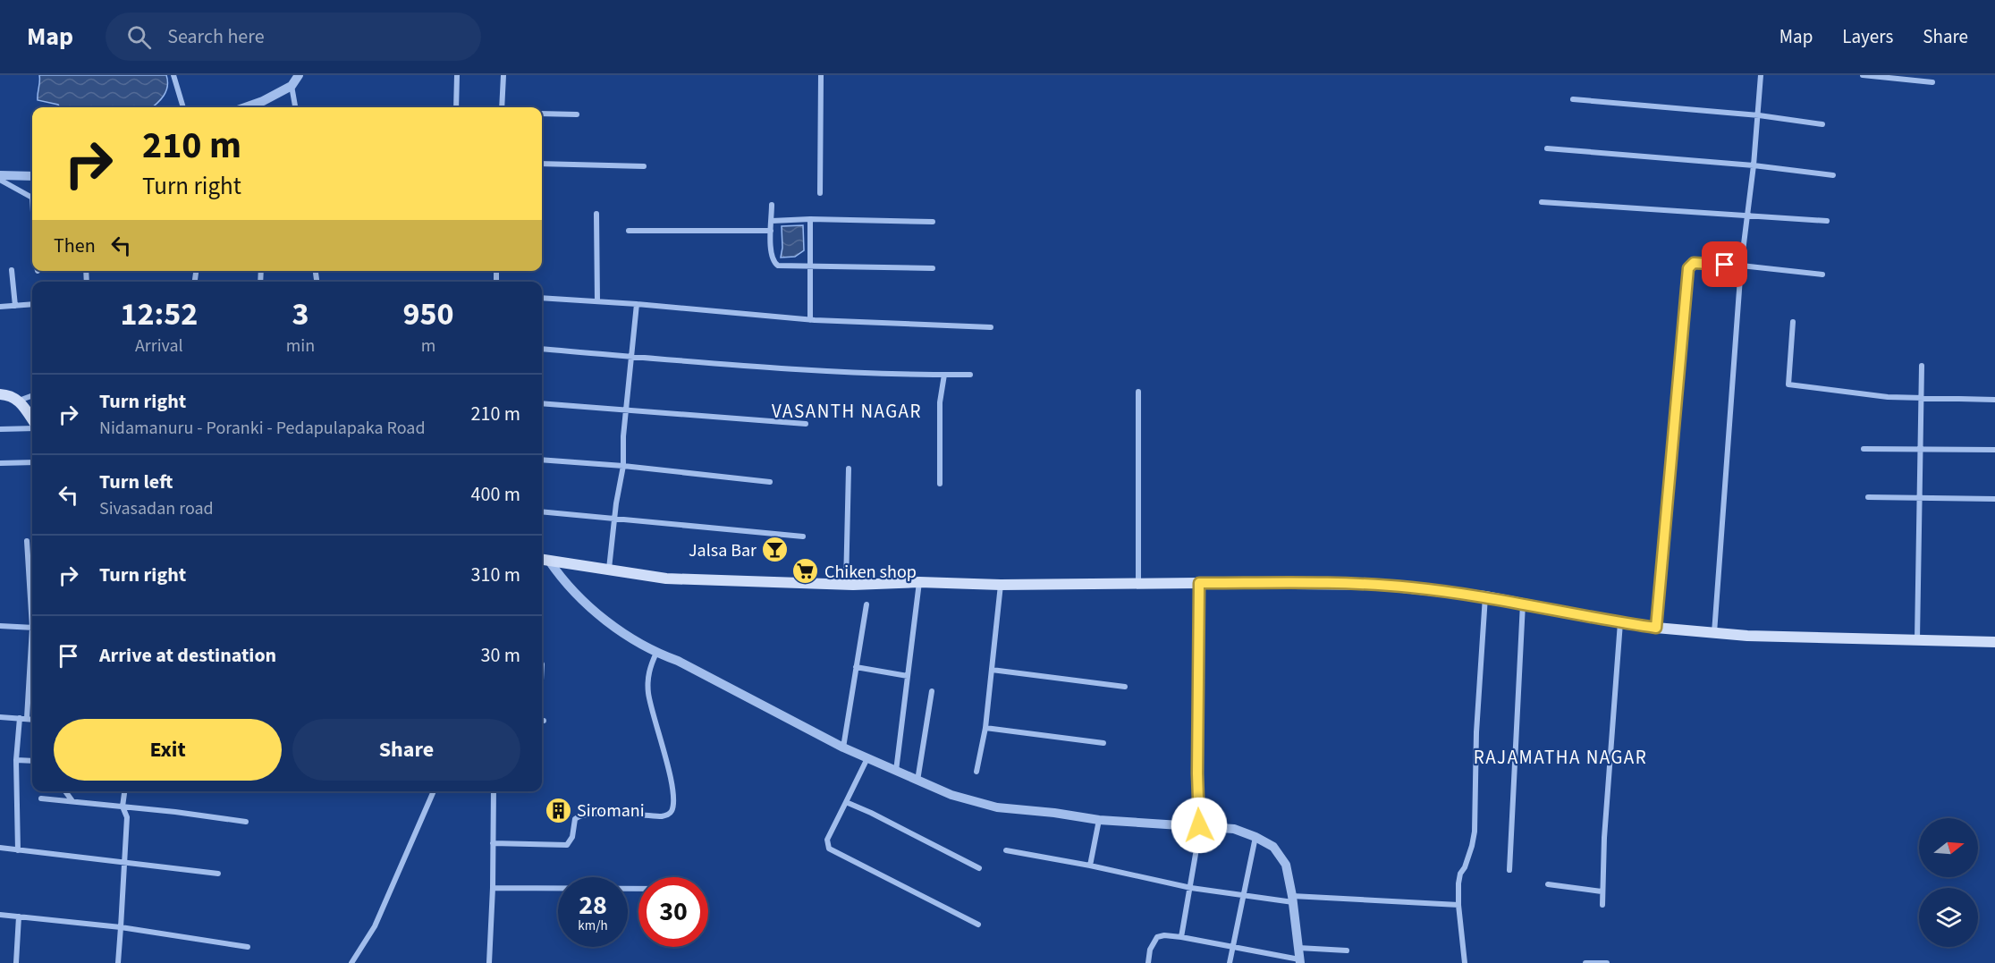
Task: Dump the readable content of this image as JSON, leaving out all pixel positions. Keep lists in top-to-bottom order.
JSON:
{
  "districts": ["VASANTH NAGAR", "RAJAMATHA NAGAR"],
  "places": {
    "bar": ["Jalsa Bar"],
    "supermarket": ["Chiken shop"],
    "building": ["Siromani"]
  },
  "north": "right",
  "page": {
    "header": "Map",
    "search": "Search here",
    "nav": ["Map", "Layers", "Share"],
    "turn": ["210 m", "Turn right"],
    "then": "Then",
    "eta": [
      "12:52",
      "Arrival",
      "3",
      "min",
      "950",
      "m"
    ],
    "list": [
      {
        "name": "Turn right",
        "note": "Nidamanuru - Poranki - Pedapulapaka Road",
        "value": "210 m"
      },
      {
        "name": "Turn left",
        "note": "Sivasadan road",
        "value": "400 m"
      },
      {
        "name": "Turn right",
        "value": "310 m"
      },
      {
        "name": "Arrive at destination",
        "value": "30 m"
      }
    ],
    "buttons": ["Exit", "Share"],
    "speed": "28 km/h",
    "limit": "30"
  }
}
